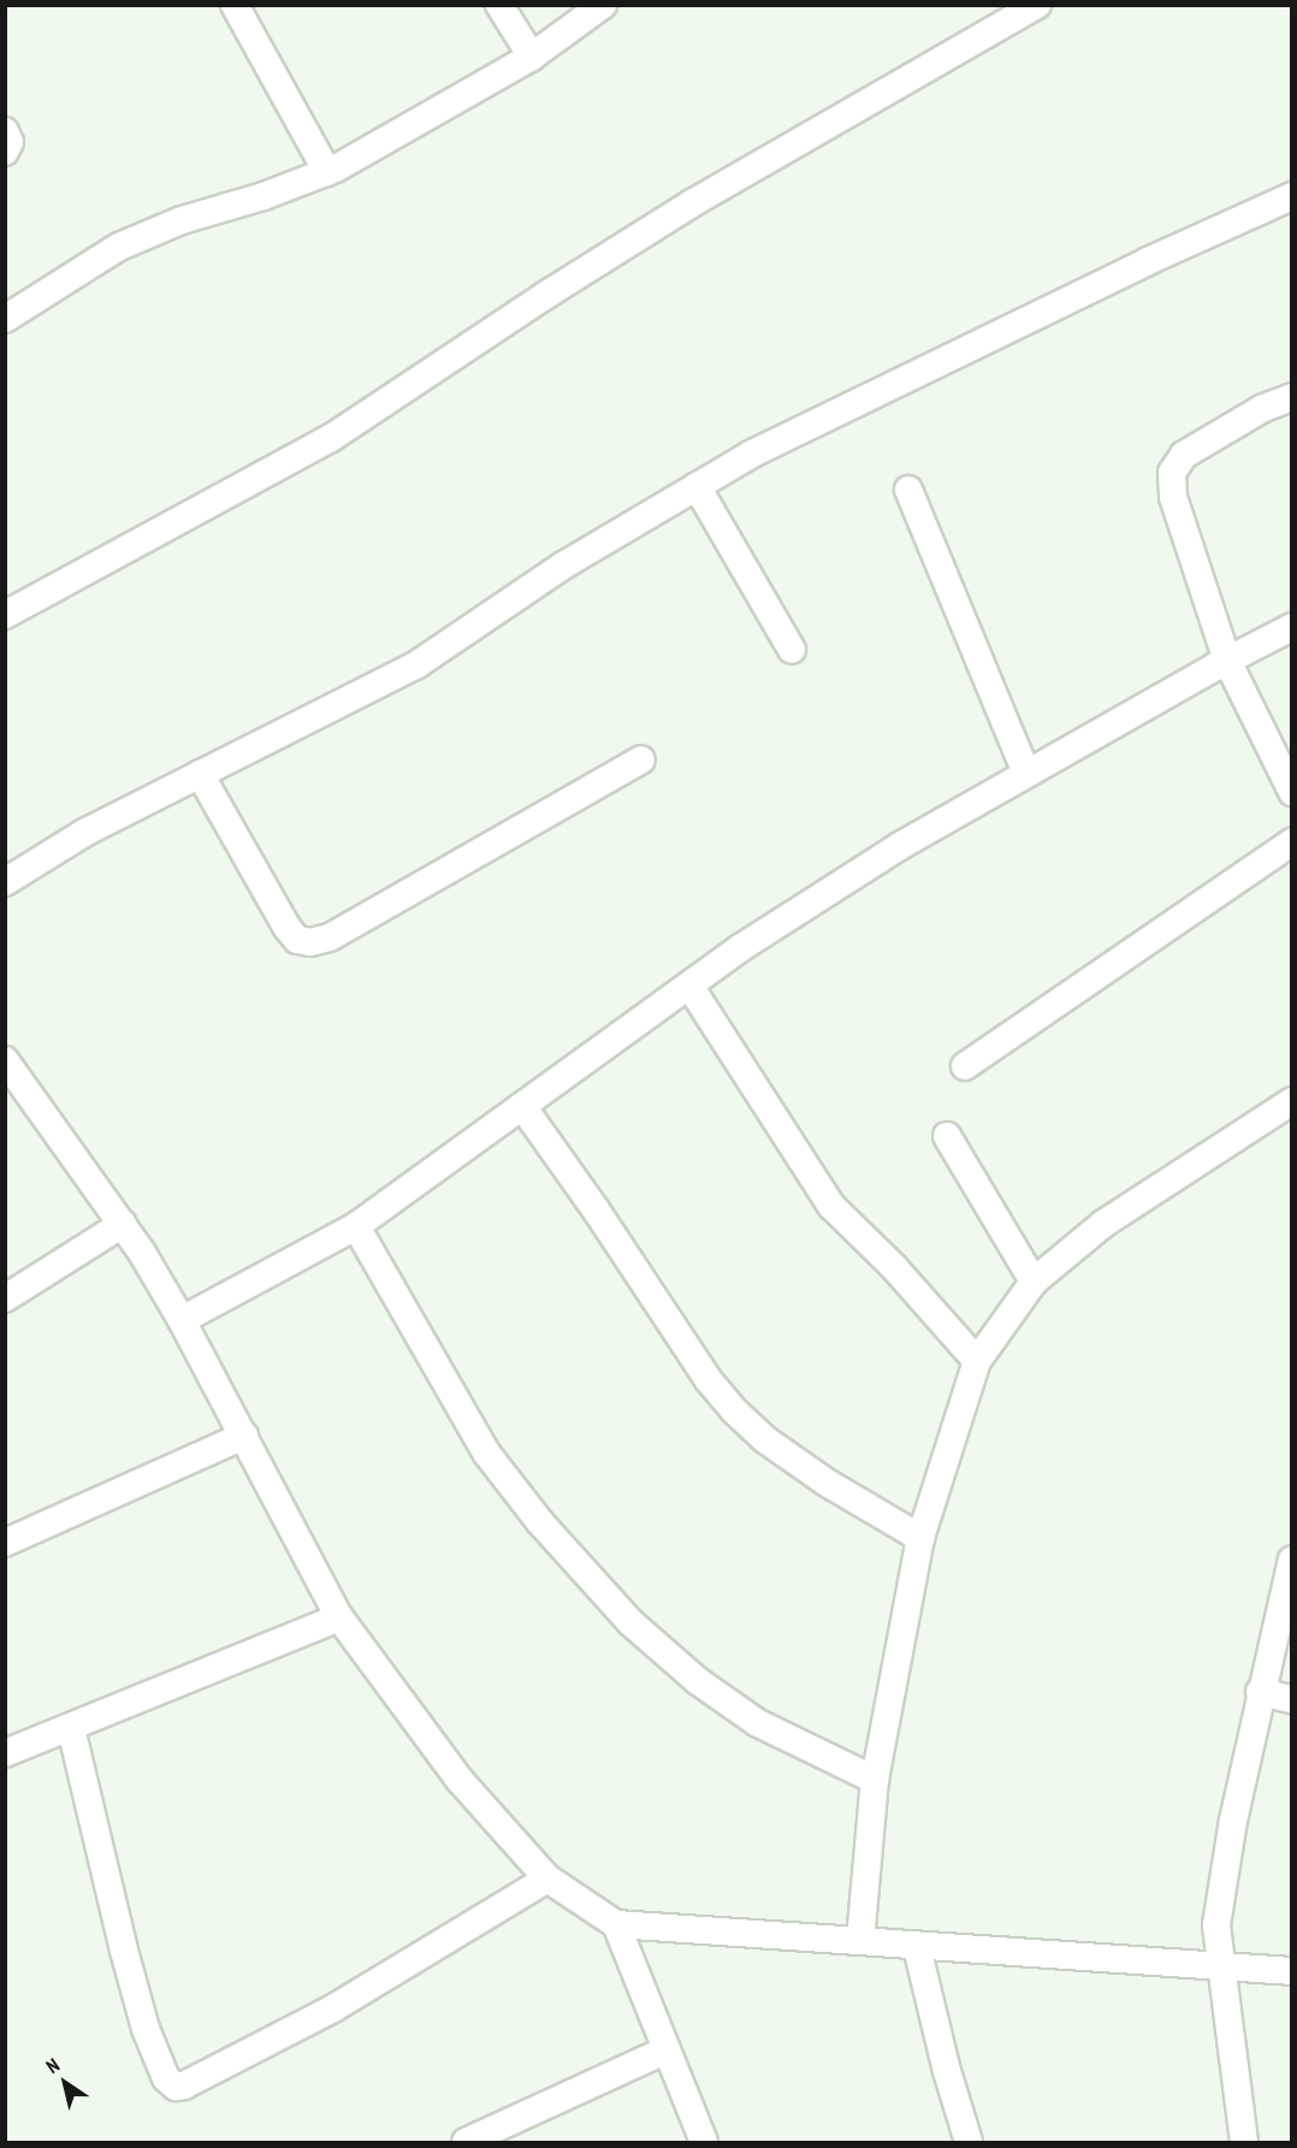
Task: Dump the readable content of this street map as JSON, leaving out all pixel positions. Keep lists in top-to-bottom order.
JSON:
{
  "north": "top left"
}
